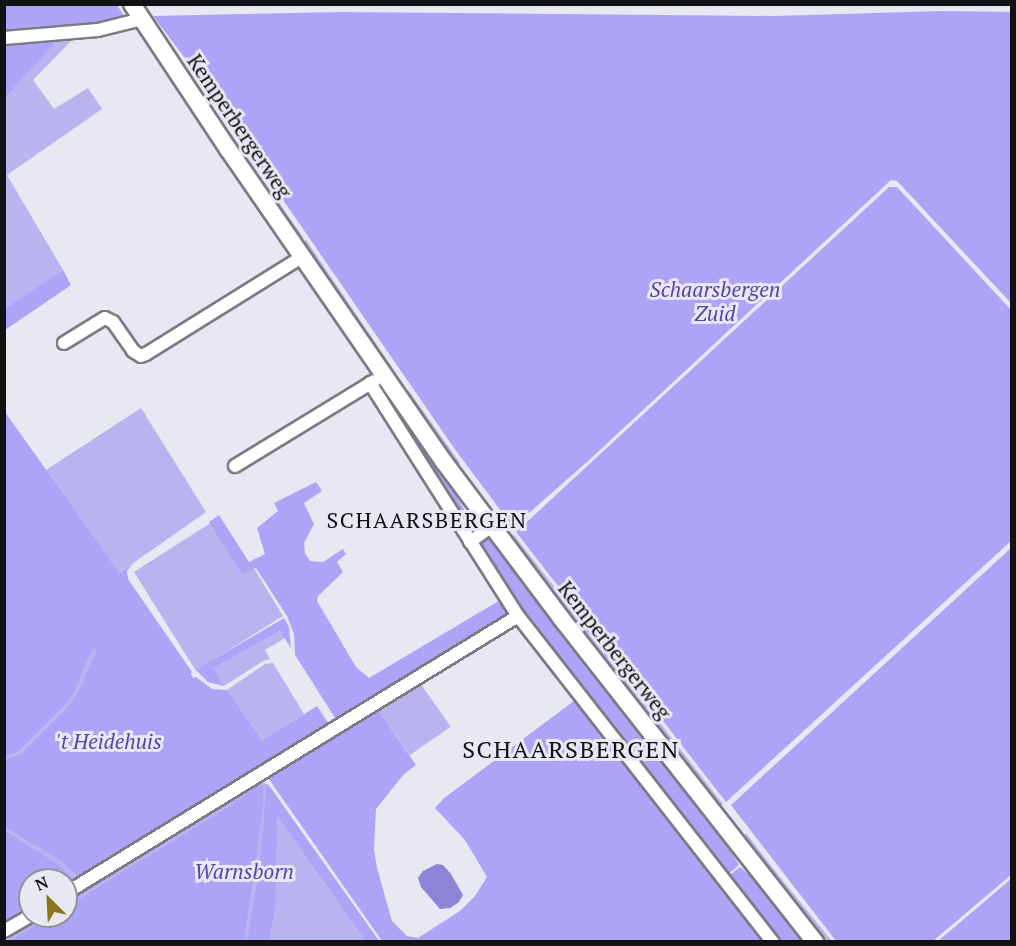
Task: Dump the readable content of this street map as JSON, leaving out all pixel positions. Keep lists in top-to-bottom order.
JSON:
{
  "streets": {
    "main road": ["Kemperbergerweg"]
  },
  "districts": ["SCHAARSBERGEN", "SCHAARSBERGEN"],
  "parks": ["Schaarsbergen Zuid", "'t Heidehuis", "Warnsborn"],
  "north": "top left"
}
